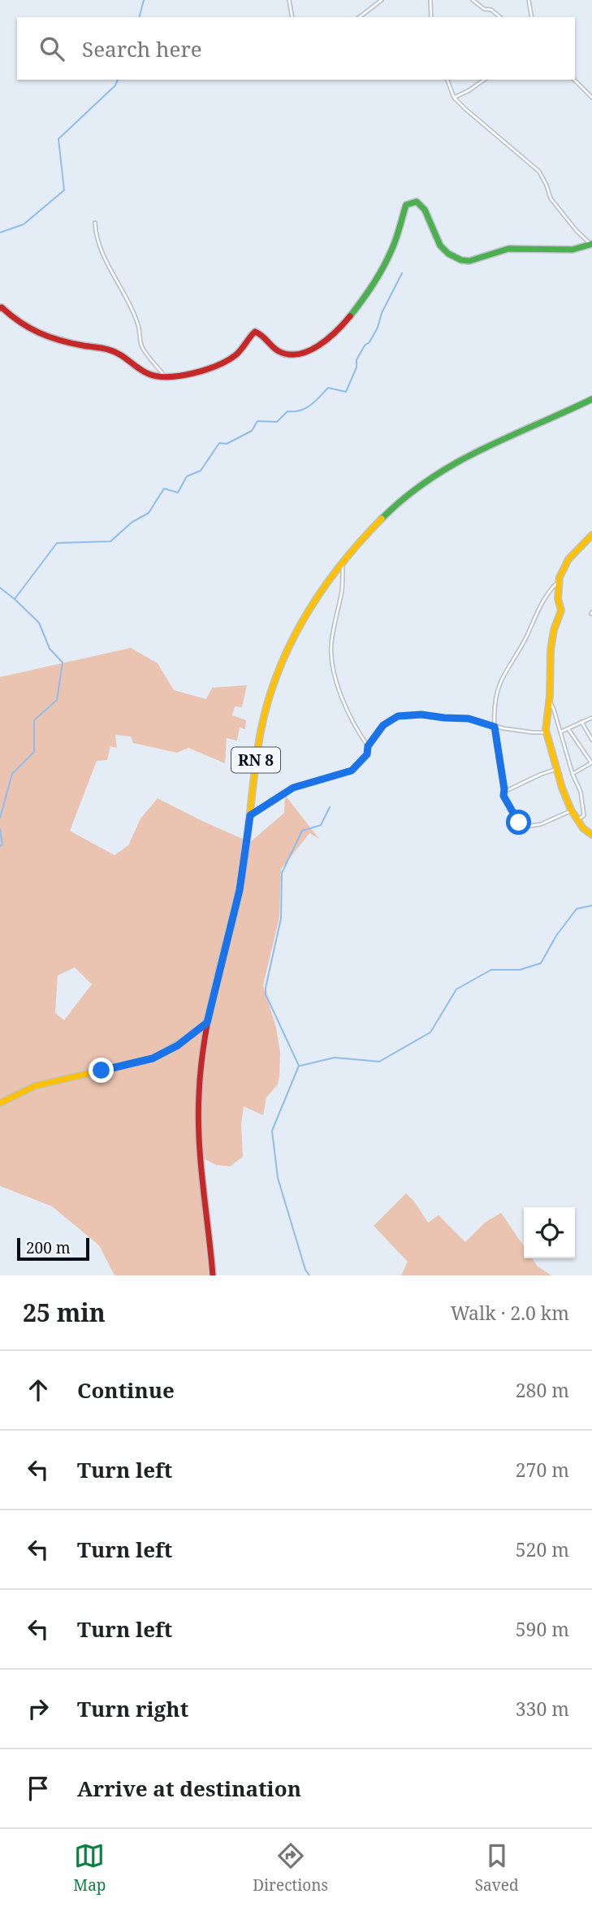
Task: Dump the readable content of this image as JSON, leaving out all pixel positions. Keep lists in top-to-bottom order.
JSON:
{
  "streets": {
    "street": ["RN 8"]
  },
  "scale_bar": "200 m",
  "page": {
    "search": "Search here",
    "scale": "200 m",
    "heading": ["25 min", "Walk · 2.0 km"],
    "list": [
      ["Continue", "280 m"],
      ["Turn left", "270 m"],
      ["Turn left", "520 m"],
      ["Turn left", "590 m"],
      ["Turn right", "330 m"],
      "Arrive at destination"
    ],
    "nav": ["Map", "Directions", "Saved"]
  }
}
